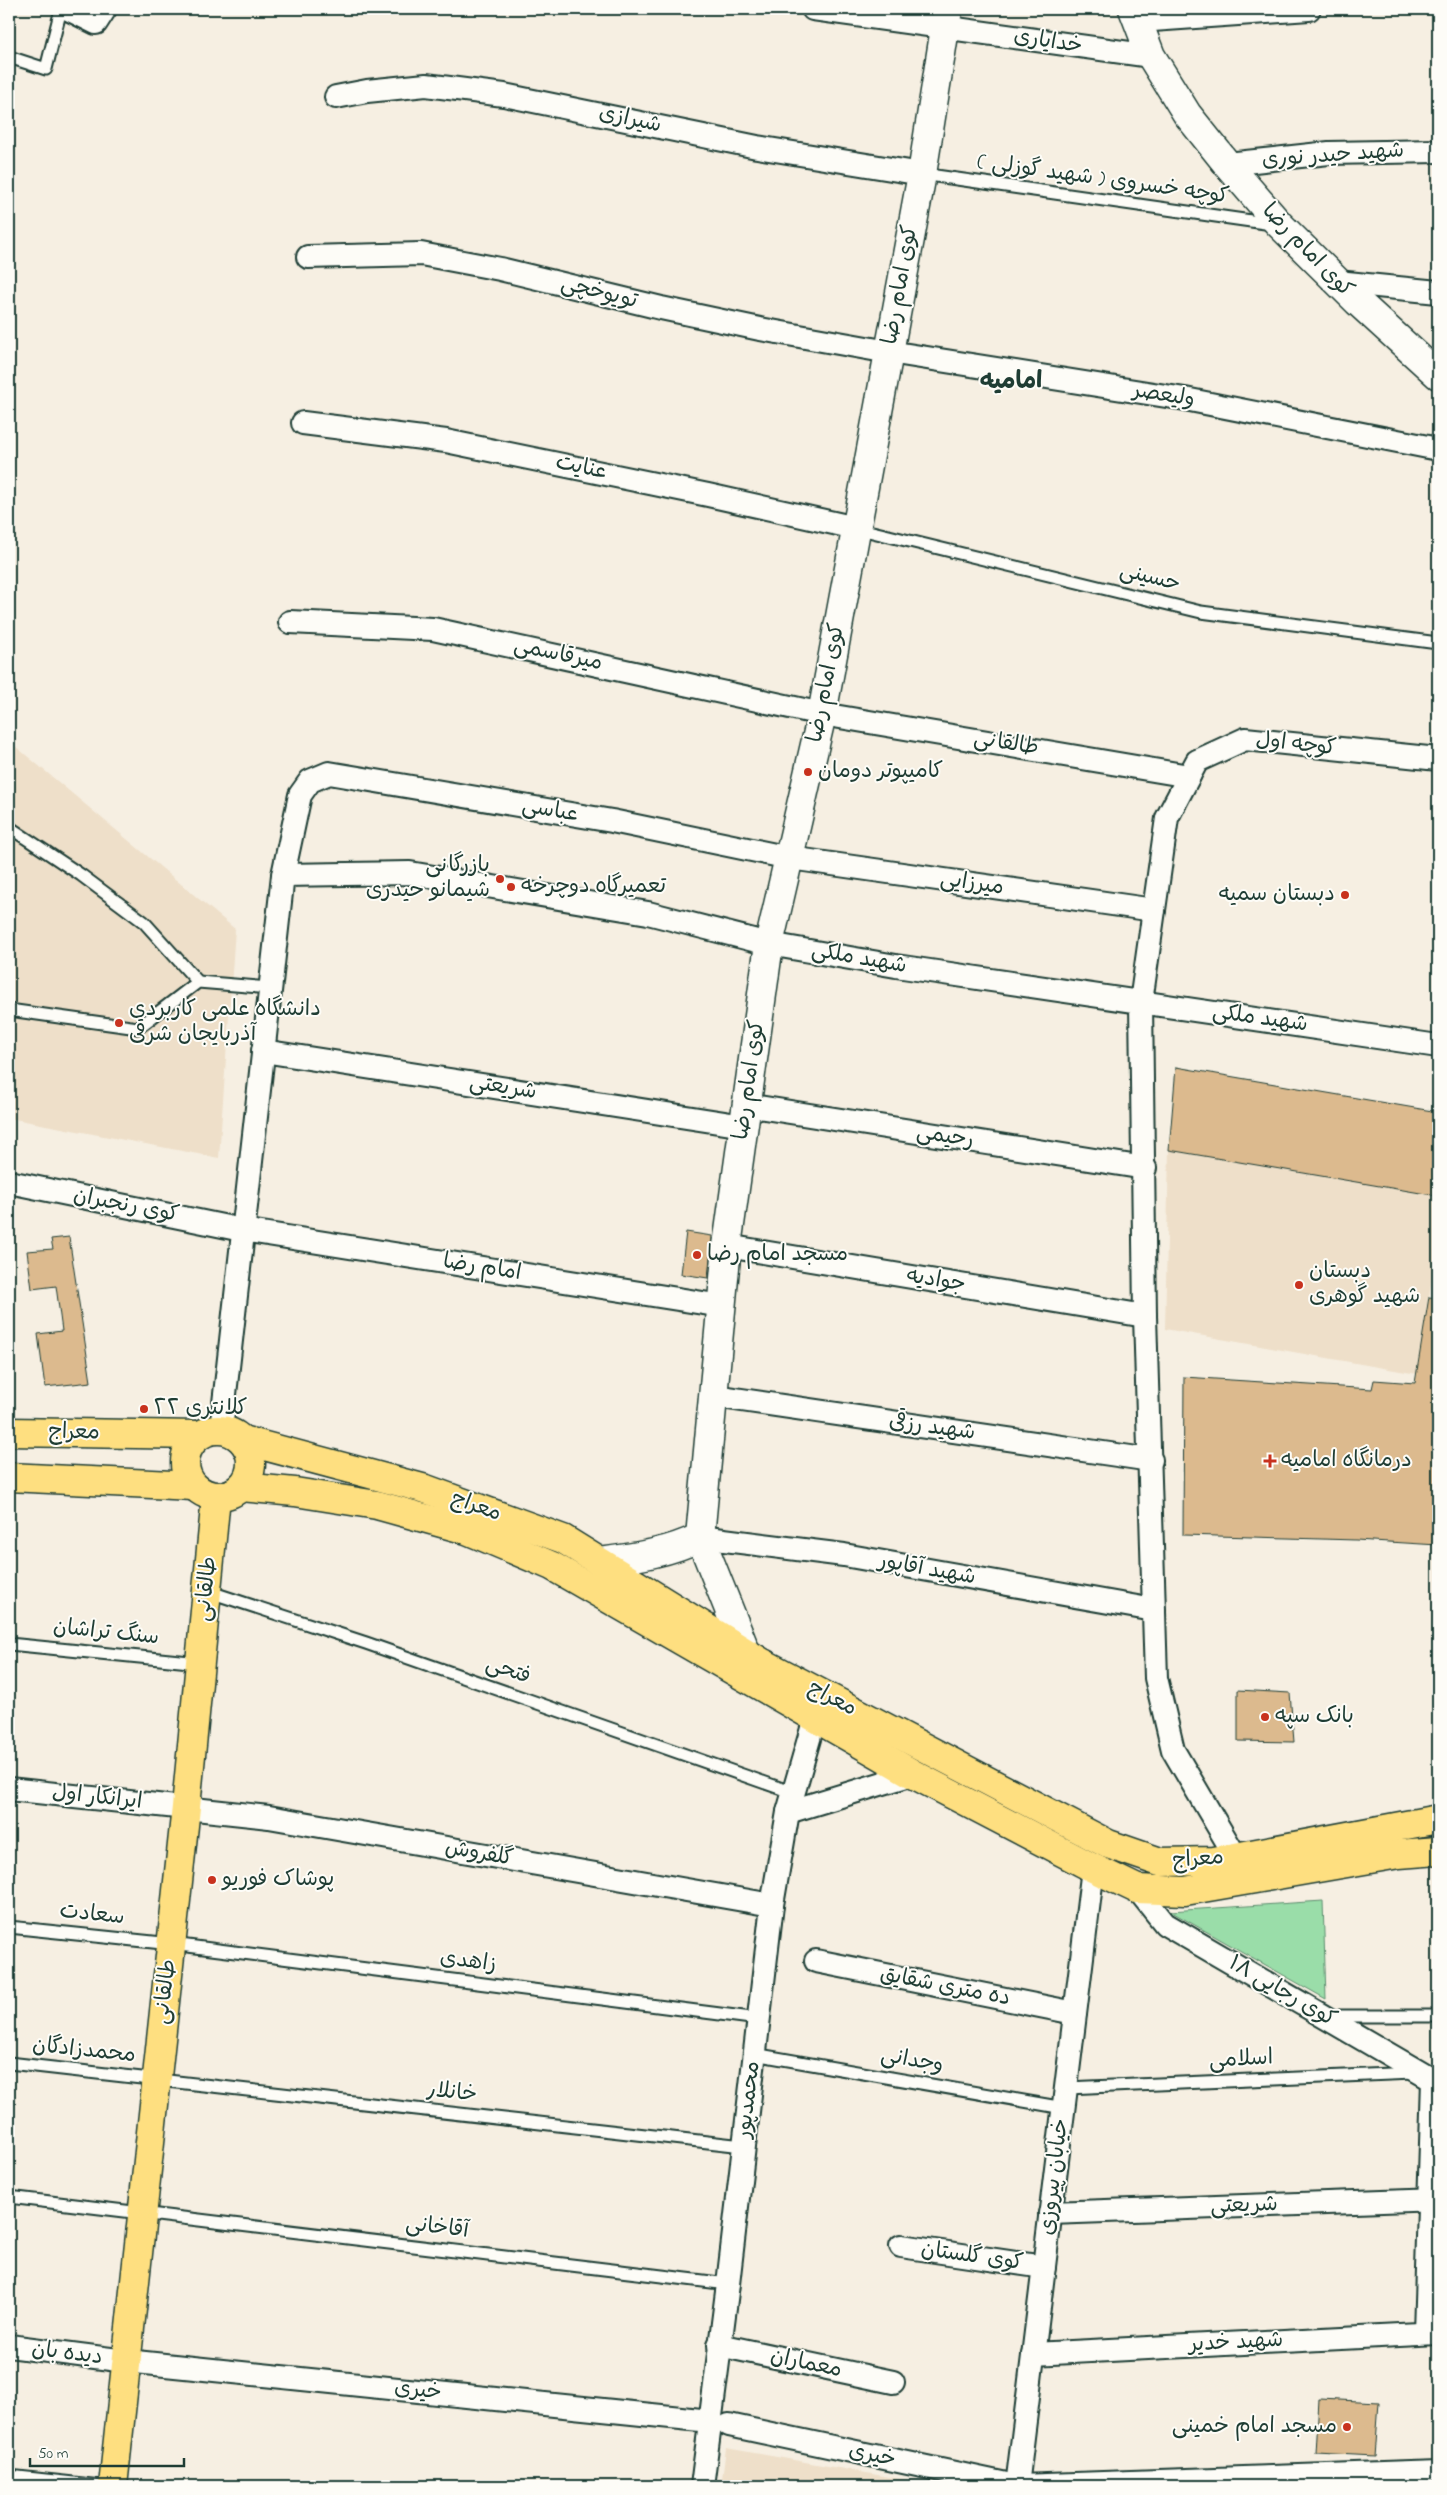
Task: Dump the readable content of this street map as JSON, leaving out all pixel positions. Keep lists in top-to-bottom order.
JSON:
{
  "streets": {
    "main road": ["طالقانی", "معراج"],
    "street": [
      "خدایاری",
      "شیرازی",
      "شهید حیدر نوری",
      "کوی امام رضا",
      "تویوخچی",
      "ولیعصر",
      "عنایت",
      "میرقاسمی",
      "کوچه اول",
      "عباسی",
      "میرزایی",
      "شهید ملکی",
      "شریعتی",
      "رحیمی",
      "کوی رنجبران",
      "امام رضا",
      "جوادیه",
      "شهید رزقی",
      "شهید آقاپور",
      "ایرانکار اول",
      "گلفروش",
      "ده متری شقایق",
      "کوی رجایی ۱۸",
      "محمدپور",
      "خیابان پیروزی",
      "کوی گلستان",
      "شهید خدیر",
      "دیده بان",
      "معماران",
      "خیری"
    ],
    "lane": [
      "کوچه خسروی ( شهید گوزلی )",
      "حسینی",
      "سنگ تراشان",
      "فتحی",
      "سعادت",
      "زاهدی",
      "محمدزادگان",
      "اسلامی",
      "وجدانی",
      "خانلار",
      "آقاخانی"
    ]
  },
  "crossings": [
    ["خدایاری", "کوی امام رضا"],
    ["شیرازی", "کوچه خسروی ( شهید گوزلی )"],
    ["شیرازی", "کوی امام رضا"],
    ["شهید حیدر نوری", "کوی امام رضا"],
    ["کوچه خسروی ( شهید گوزلی )", "کوی امام رضا"],
    ["کوی امام رضا", "تویوخچی"],
    ["کوی امام رضا", "ولیعصر"],
    ["کوی امام رضا", "عنایت"],
    ["کوی امام رضا", "حسینی"],
    ["کوی امام رضا", "میرقاسمی"],
    ["کوی امام رضا", "طالقانی"],
    ["کوی امام رضا", "عباسی"],
    ["کوی امام رضا", "میرزایی"],
    ["کوی امام رضا", "شهید ملکی"],
    ["کوی امام رضا", "شریعتی"],
    ["کوی امام رضا", "رحیمی"],
    ["کوی امام رضا", "امام رضا"],
    ["کوی امام رضا", "جوادیه"],
    ["کوی امام رضا", "شهید رزقی"],
    ["کوی امام رضا", "شهید آقاپور"],
    ["تویوخچی", "ولیعصر"],
    ["عنایت", "حسینی"],
    ["میرقاسمی", "طالقانی"],
    ["طالقانی", "کوچه اول"],
    ["طالقانی", "معراج"],
    ["طالقانی", "سنگ تراشان"],
    ["طالقانی", "فتحی"],
    ["طالقانی", "ایرانکار اول"],
    ["طالقانی", "گلفروش"],
    ["طالقانی", "سعادت"],
    ["طالقانی", "زاهدی"],
    ["طالقانی", "محمدزادگان"],
    ["طالقانی", "خانلار"],
    ["طالقانی", "آقاخانی"],
    ["طالقانی", "دیده بان"],
    ["طالقانی", "خیری"],
    ["کوچه اول", "میرزایی"],
    ["کوچه اول", "شهید ملکی"],
    ["کوچه اول", "رحیمی"],
    ["کوچه اول", "جوادیه"],
    ["کوچه اول", "شهید رزقی"],
    ["کوچه اول", "معراج"],
    ["کوچه اول", "شهید آقاپور"],
    ["عباسی", "میرزایی"],
    ["عباسی", "شهید ملکی"],
    ["شریعتی", "رحیمی"],
    ["شریعتی", "خیابان پیروزی"],
    ["کوی رنجبران", "امام رضا"],
    ["معراج", "کوی رجایی ۱۸"],
    ["معراج", "محمدپور"],
    ["معراج", "خیابان پیروزی"],
    ["فتحی", "محمدپور"],
    ["ایرانکار اول", "گلفروش"],
    ["گلفروش", "محمدپور"],
    ["سعادت", "زاهدی"],
    ["زاهدی", "محمدپور"],
    ["ده متری شقایق", "خیابان پیروزی"],
    ["کوی رجایی ۱۸", "اسلامی"],
    ["محمدزادگان", "خانلار"],
    ["اسلامی", "وجدانی"],
    ["اسلامی", "خیابان پیروزی"],
    ["وجدانی", "محمدپور"],
    ["وجدانی", "خیابان پیروزی"],
    ["خانلار", "محمدپور"],
    ["محمدپور", "آقاخانی"],
    ["محمدپور", "معماران"],
    ["محمدپور", "خیری"],
    ["خیابان پیروزی", "کوی گلستان"],
    ["خیابان پیروزی", "شهید خدیر"],
    ["خیابان پیروزی", "خیری"],
    ["دیده بان", "خیری"]
  ],
  "districts": ["امامیه"],
  "places": {
    "other": [
      "کامیپوتر دومان",
      "بازرگانی شیمانو حیدری",
      "تعمیرگاه دوچرخه",
      "دبستان سمیه",
      "دانشگاه علمی کاربردی آذربایجان شرقی",
      "مسجد امام رضا",
      "دبستان شهید گوهری",
      "کلانتری ٢٢",
      "بانک سپه",
      "پوشاک فوریو",
      "مسجد امام خمینی"
    ],
    "health": ["درمانگاه امامیه"]
  },
  "scale_bar": "50 m"
}
